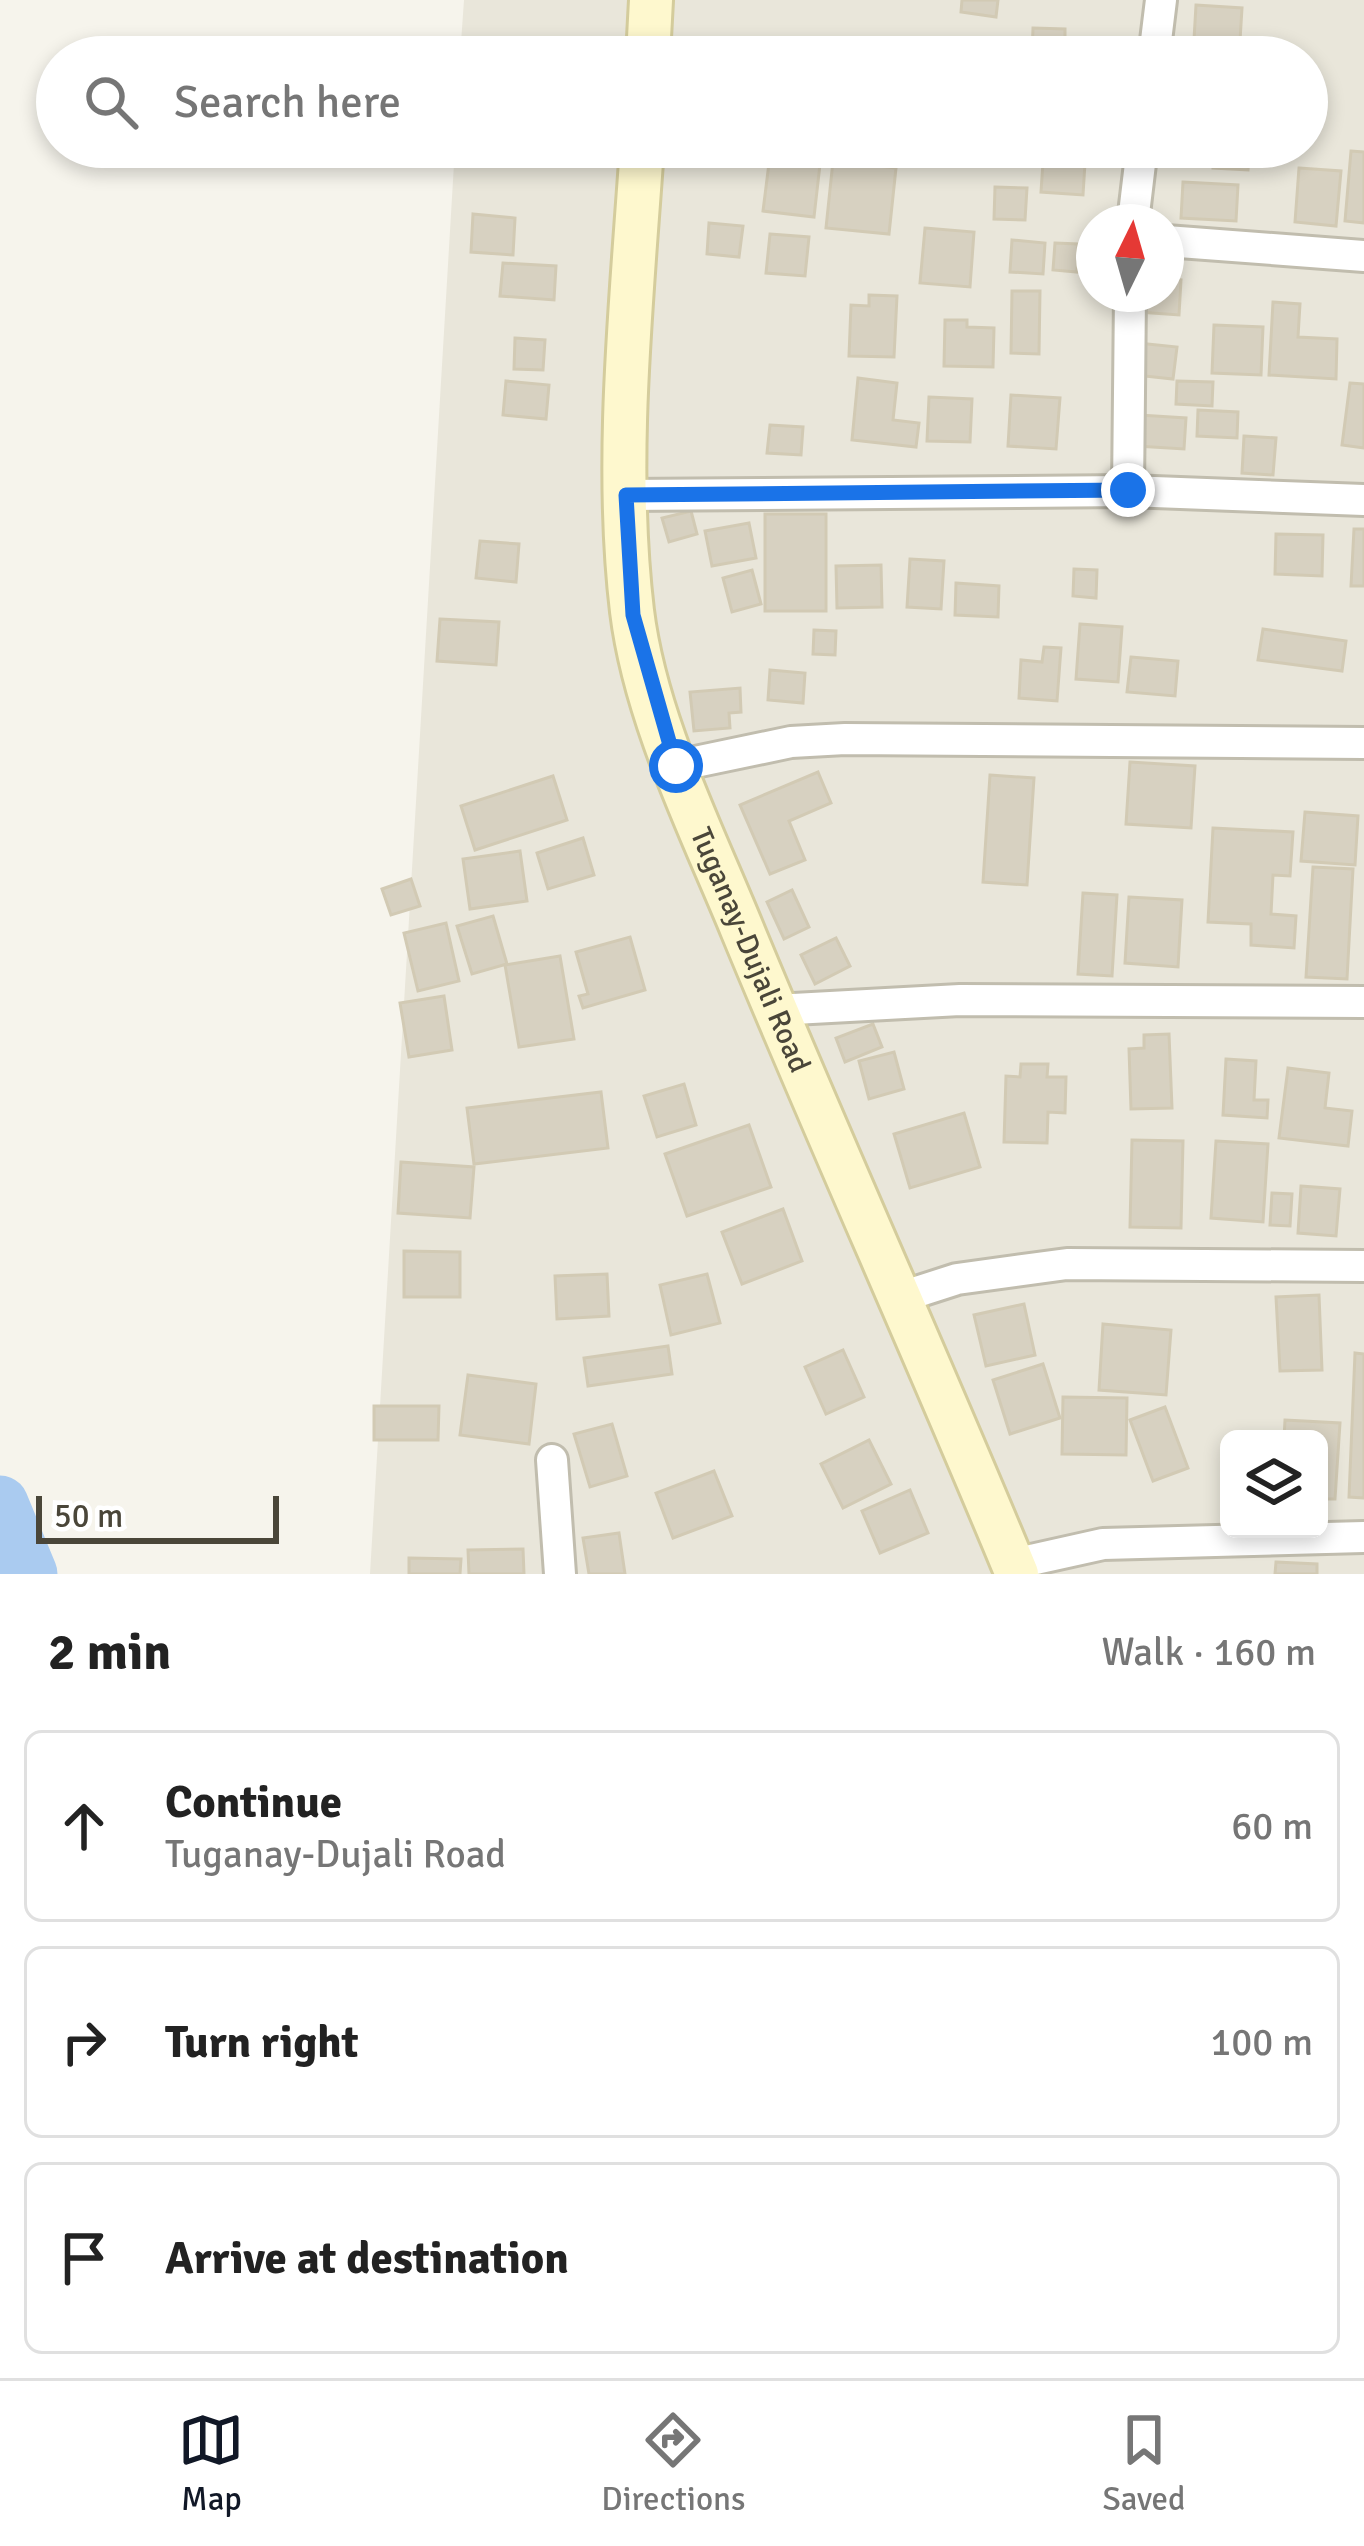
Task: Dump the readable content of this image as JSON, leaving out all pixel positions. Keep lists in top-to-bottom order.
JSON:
{
  "streets": {
    "main road": ["Tuganay-Dujali Road"]
  },
  "scale_bar": "50 m",
  "north": "top",
  "page": {
    "search": "Search here",
    "scale": "50 m",
    "heading": ["2 min", "Walk · 160 m"],
    "list": [
      ["Continue", "Tuganay-Dujali Road", "60 m"],
      ["Turn right", "100 m"],
      "Arrive at destination"
    ],
    "nav": ["Map", "Directions", "Saved"]
  }
}
